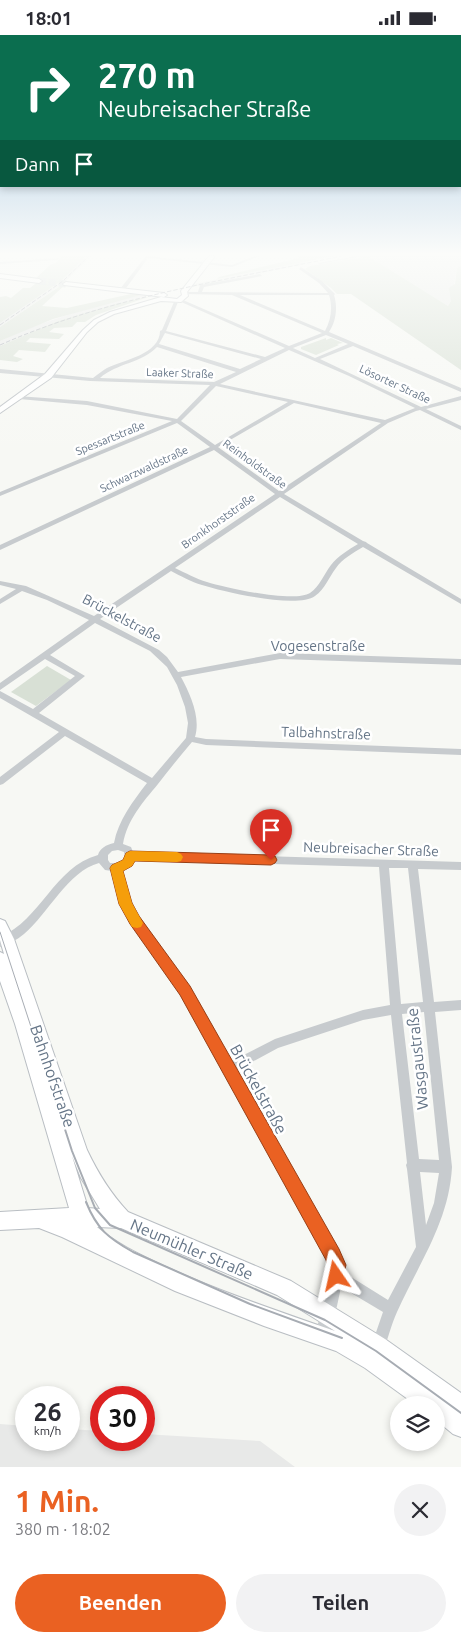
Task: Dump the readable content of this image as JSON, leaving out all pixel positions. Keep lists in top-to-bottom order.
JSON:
{
  "streets": {
    "main road": ["Bahnhofstraße", "Neumühler Straße"],
    "street": [
      "Laaker Straße",
      "Lösorter Straße",
      "Spessartstraße",
      "Reinholdstraße",
      "Schwarzwaldstraße",
      "Bronkhorststraße",
      "Brückelstraße",
      "Vogesenstraße",
      "Talbahnstraße",
      "Neubreisacher Straße",
      "Wasgaustraße"
    ]
  },
  "crossings": [
    ["Laaker Straße", "Spessartstraße"],
    ["Laaker Straße", "Schwarzwaldstraße"],
    ["Laaker Straße", "Bronkhorststraße"],
    ["Lösorter Straße", "Bronkhorststraße"],
    ["Spessartstraße", "Reinholdstraße"],
    ["Reinholdstraße", "Schwarzwaldstraße"],
    ["Reinholdstraße", "Bronkhorststraße"],
    ["Bronkhorststraße", "Brückelstraße"],
    ["Brückelstraße", "Vogesenstraße"],
    ["Brückelstraße", "Talbahnstraße"],
    ["Brückelstraße", "Neubreisacher Straße"],
    ["Brückelstraße", "Neumühler Straße"],
    ["Neubreisacher Straße", "Wasgaustraße"],
    ["Wasgaustraße", "Neumühler Straße"],
    ["Bahnhofstraße", "Neumühler Straße"]
  ],
  "page": {
    "status": "18:01",
    "turn": ["270 m", "Neubreisacher Straße"],
    "then": "Dann",
    "speed": "26 km/h",
    "limit": "30",
    "heading": ["1 Min.", "380 m · 18:02"],
    "buttons": ["Beenden", "Teilen"]
  }
}
